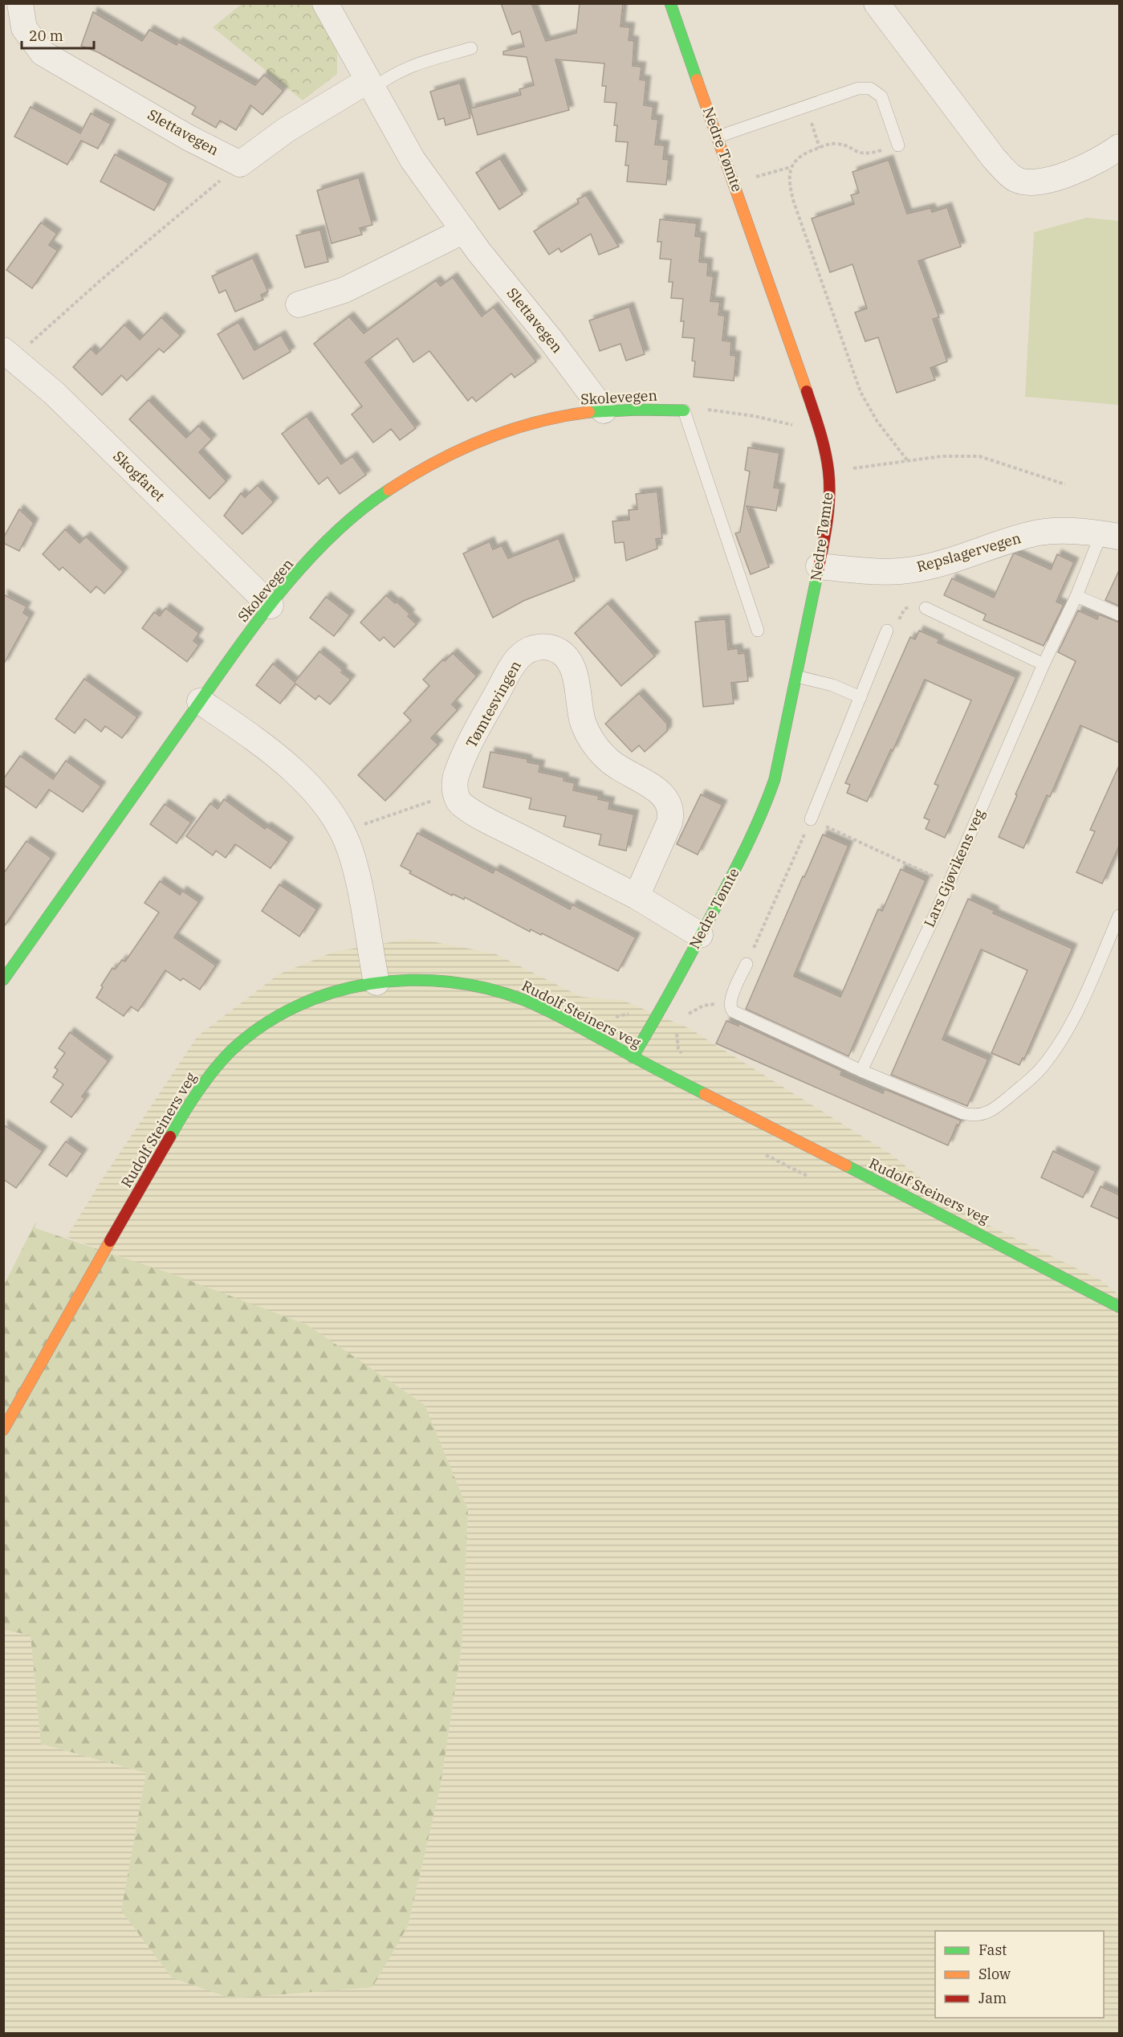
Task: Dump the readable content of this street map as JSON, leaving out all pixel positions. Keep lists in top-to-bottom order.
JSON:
{
  "streets": {
    "street": [
      "Slettavegen",
      "Nedre Tømte",
      "Skolevegen",
      "Skogfaret",
      "Repslagervegen",
      "Tømtesvingen",
      "Rudolf Steiners veg"
    ],
    "lane": ["Lars Gjøvikens veg"]
  },
  "crossings": [
    ["Slettavegen", "Skolevegen"],
    ["Nedre Tømte", "Repslagervegen"],
    ["Nedre Tømte", "Rudolf Steiners veg"],
    ["Skolevegen", "Skogfaret"],
    ["Repslagervegen", "Lars Gjøvikens veg"]
  ],
  "legend": ["Fast", "Slow", "Jam"],
  "scale_bar": "20 m"
}
